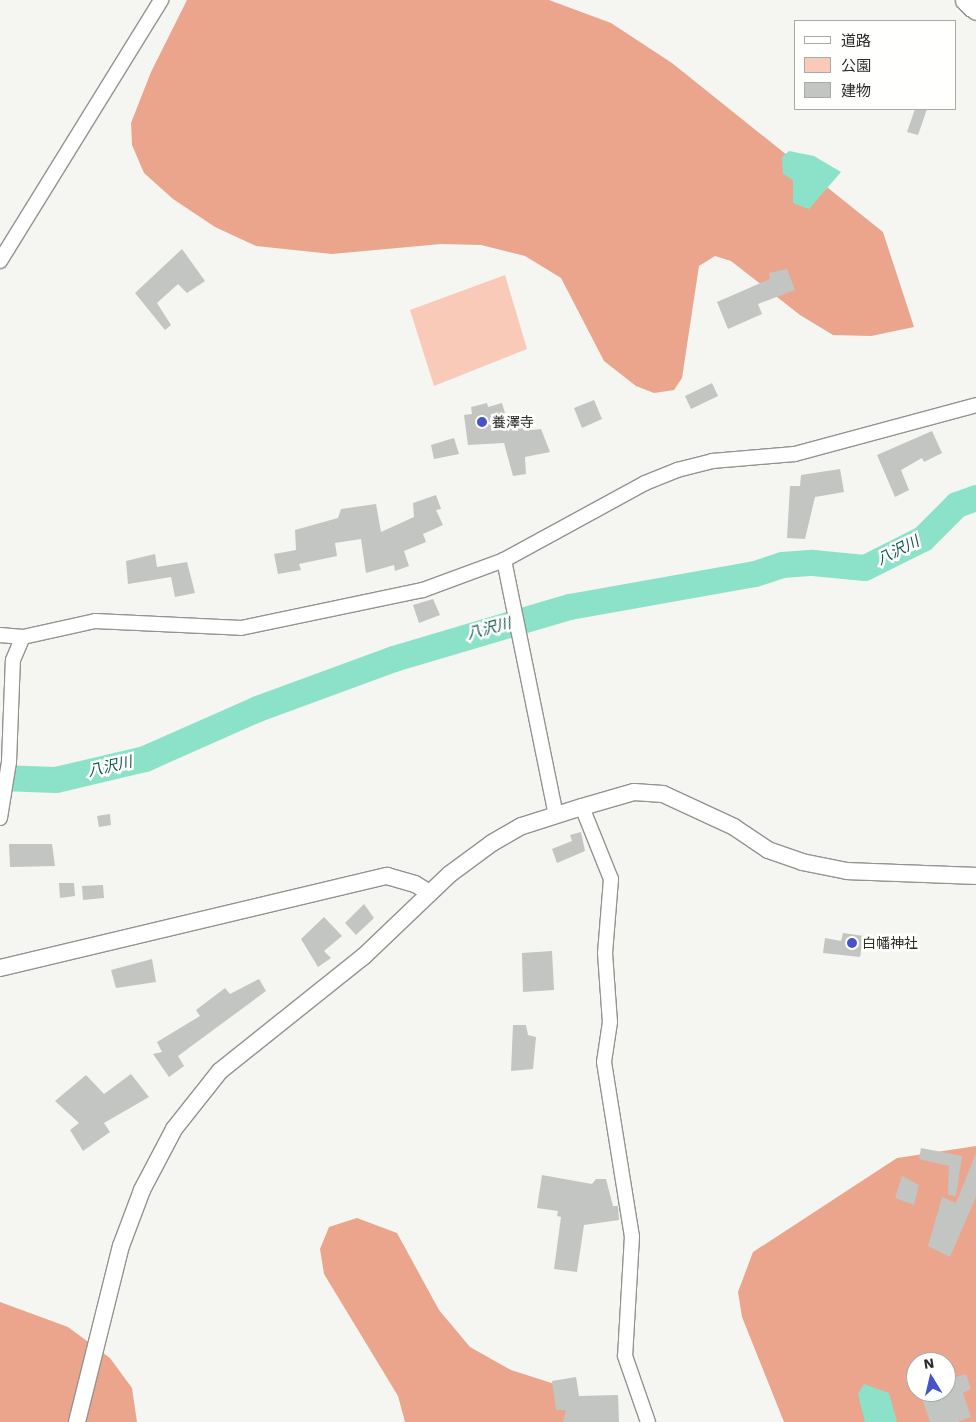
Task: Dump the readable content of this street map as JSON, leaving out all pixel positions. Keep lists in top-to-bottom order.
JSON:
{
  "water": ["八沢川"],
  "places": ["養澤寺", "白幡神社"],
  "legend": ["道路", "公園", "建物"],
  "north": "top"
}
